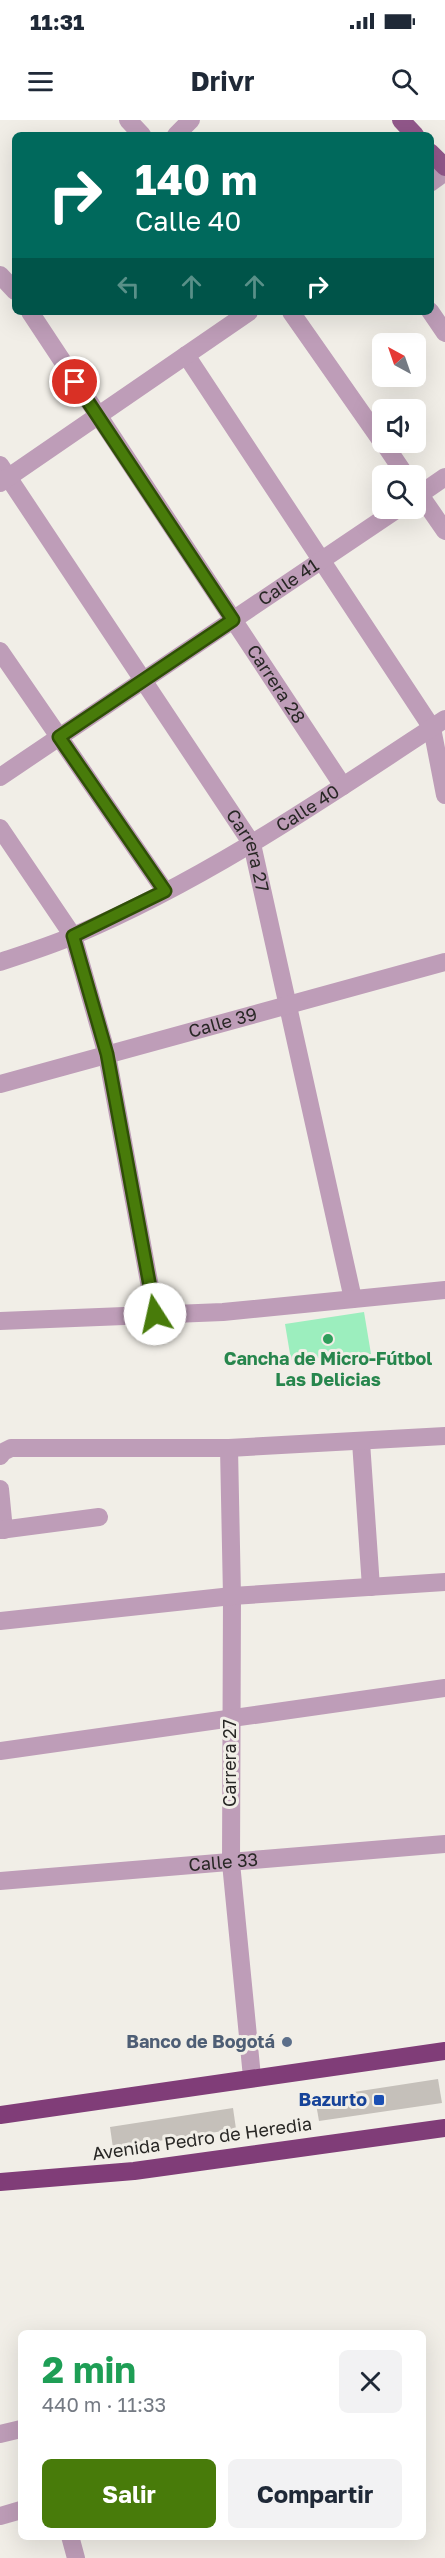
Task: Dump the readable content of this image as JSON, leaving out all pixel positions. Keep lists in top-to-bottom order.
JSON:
{
  "streets": {
    "highway": ["Avenida Pedro de Heredia"],
    "street": [
      "Calle 41",
      "Carrera 28",
      "Calle 40",
      "Carrera 27",
      "Calle 39",
      "Calle 33"
    ]
  },
  "crossings": [
    ["Calle 41", "Carrera 28"],
    ["Calle 41", "Carrera 27"],
    ["Carrera 28", "Calle 40"],
    ["Calle 40", "Carrera 27"],
    ["Carrera 27", "Calle 39"],
    ["Carrera 27", "Calle 33"]
  ],
  "places": {
    "other": ["Cancha de Micro-Fútbol Las Delicias", "Banco de Bogotá"],
    "transit": ["Bazurto"]
  },
  "north": "top left",
  "page": {
    "status": "11:31",
    "header": "Drivr",
    "turn": ["140 m", "Calle 40"],
    "heading": ["2 min", "440 m · 11:33"],
    "buttons": ["Salir", "Compartir"]
  }
}
